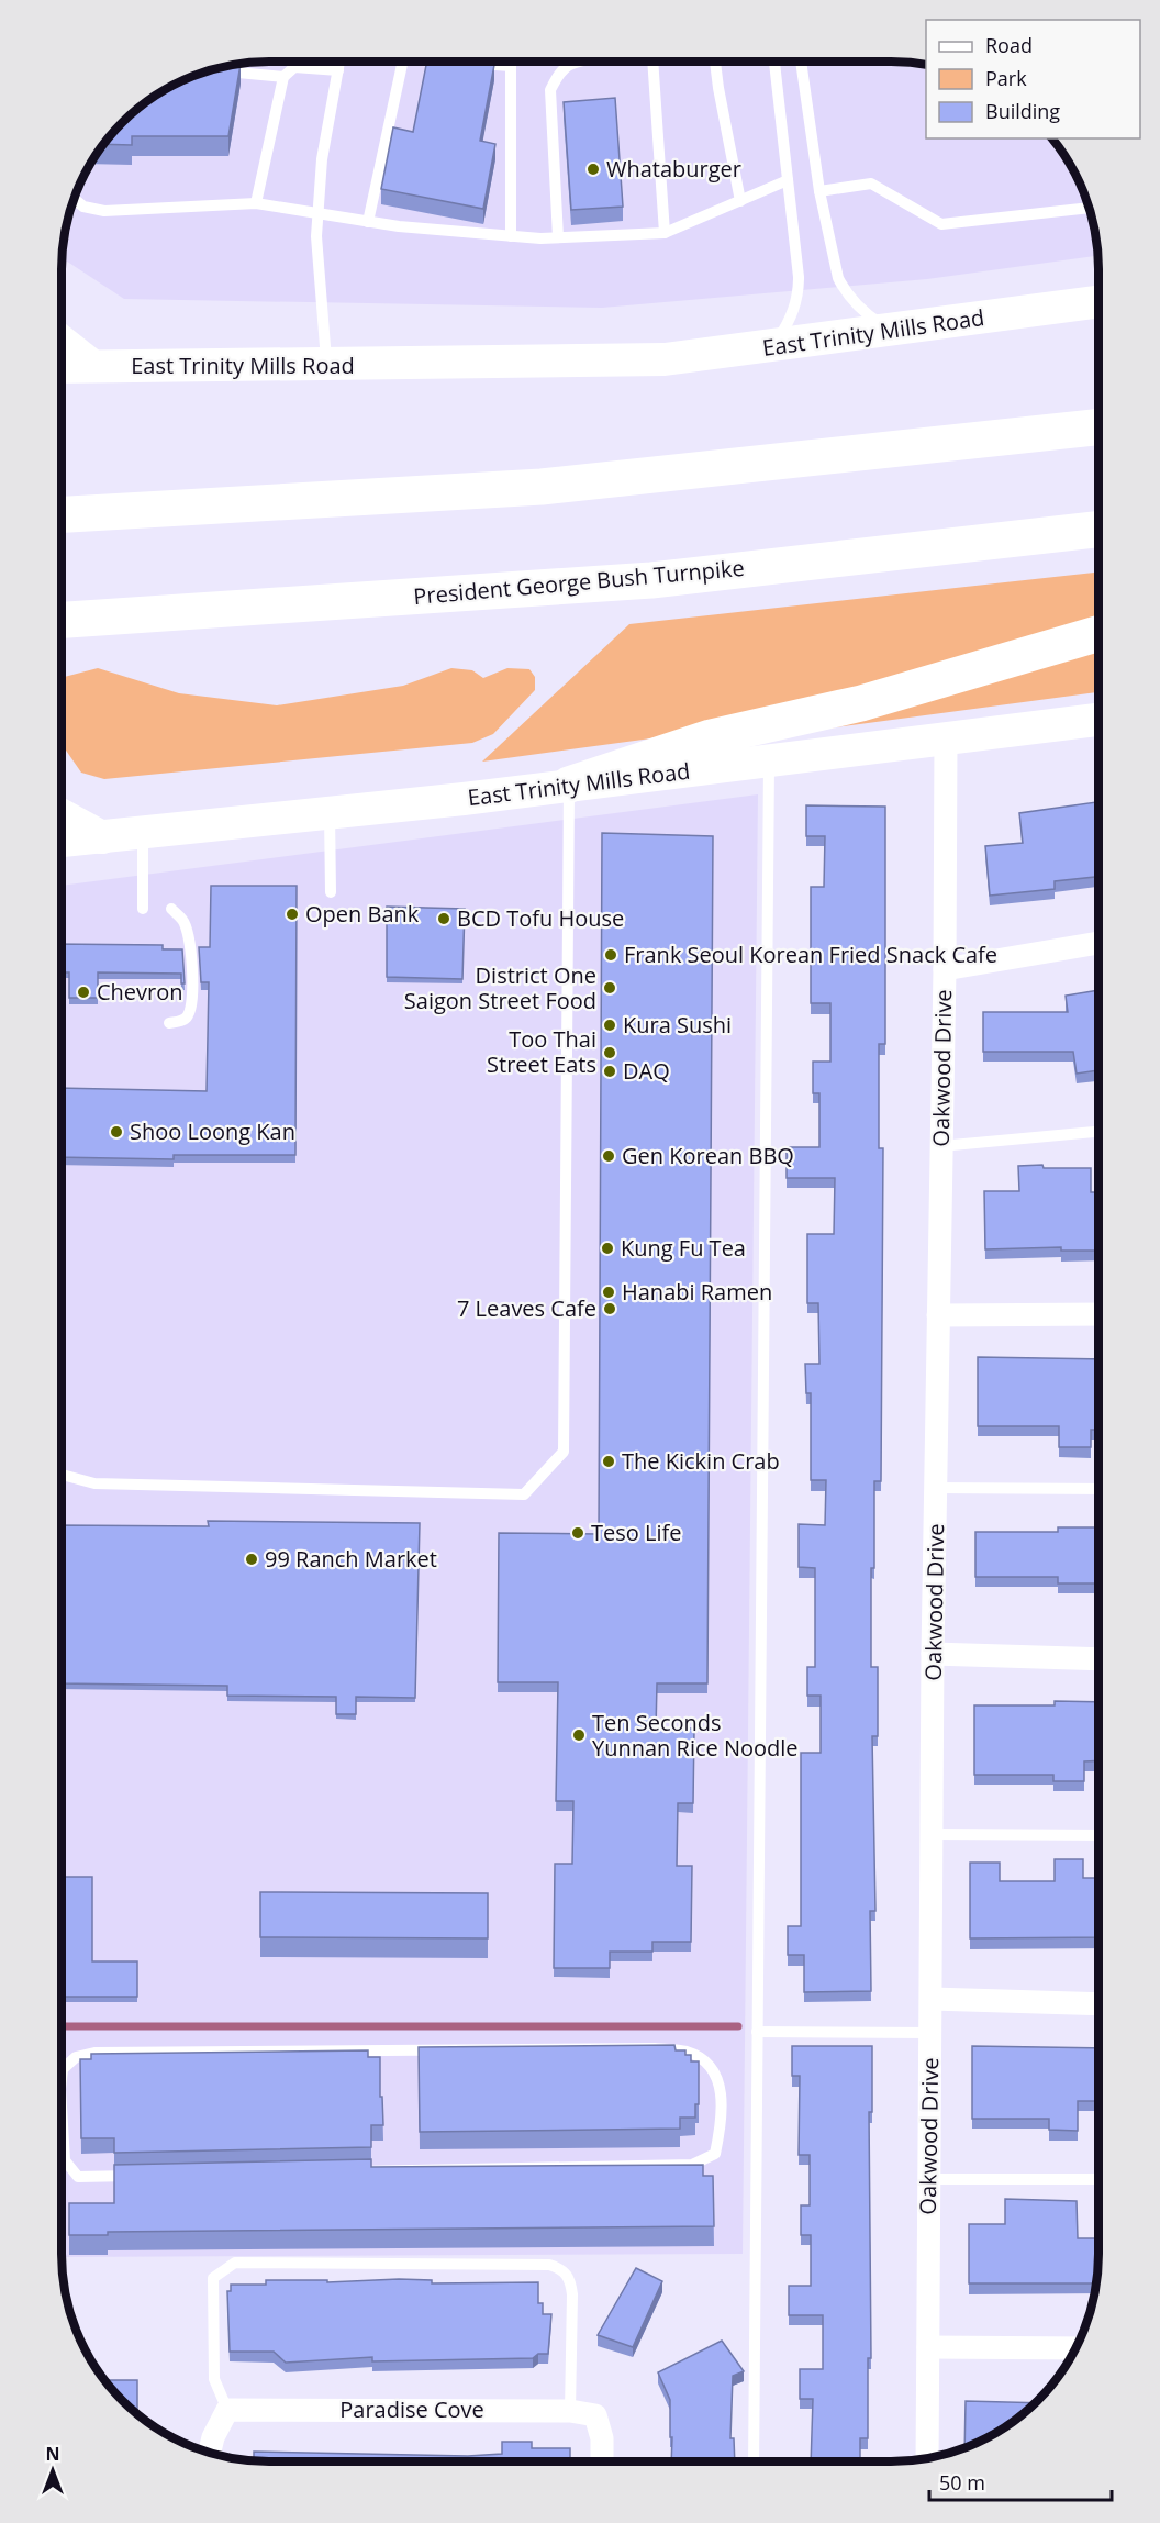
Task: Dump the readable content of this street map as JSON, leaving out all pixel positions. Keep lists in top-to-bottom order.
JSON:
{
  "streets": {
    "highway": ["President George Bush Turnpike"],
    "main road": ["East Trinity Mills Road"],
    "street": ["Oakwood Drive", "Paradise Cove"]
  },
  "crossings": [
    ["East Trinity Mills Road", "Oakwood Drive"]
  ],
  "places": [
    "Whataburger",
    "Open Bank",
    "BCD Tofu House",
    "Frank Seoul Korean Fried Snack Cafe",
    "District One Saigon Street Food",
    "Chevron",
    "Kura Sushi",
    "Too Thai Street Eats",
    "DAQ",
    "Shoo Loong Kan",
    "Gen Korean BBQ",
    "Kung Fu Tea",
    "Hanabi Ramen",
    "7 Leaves Cafe",
    "The Kickin Crab",
    "Teso Life",
    "99 Ranch Market",
    "Ten Seconds Yunnan Rice Noodle"
  ],
  "legend": ["Road", "Park", "Building"],
  "scale_bar": "50 m",
  "north": "top"
}
